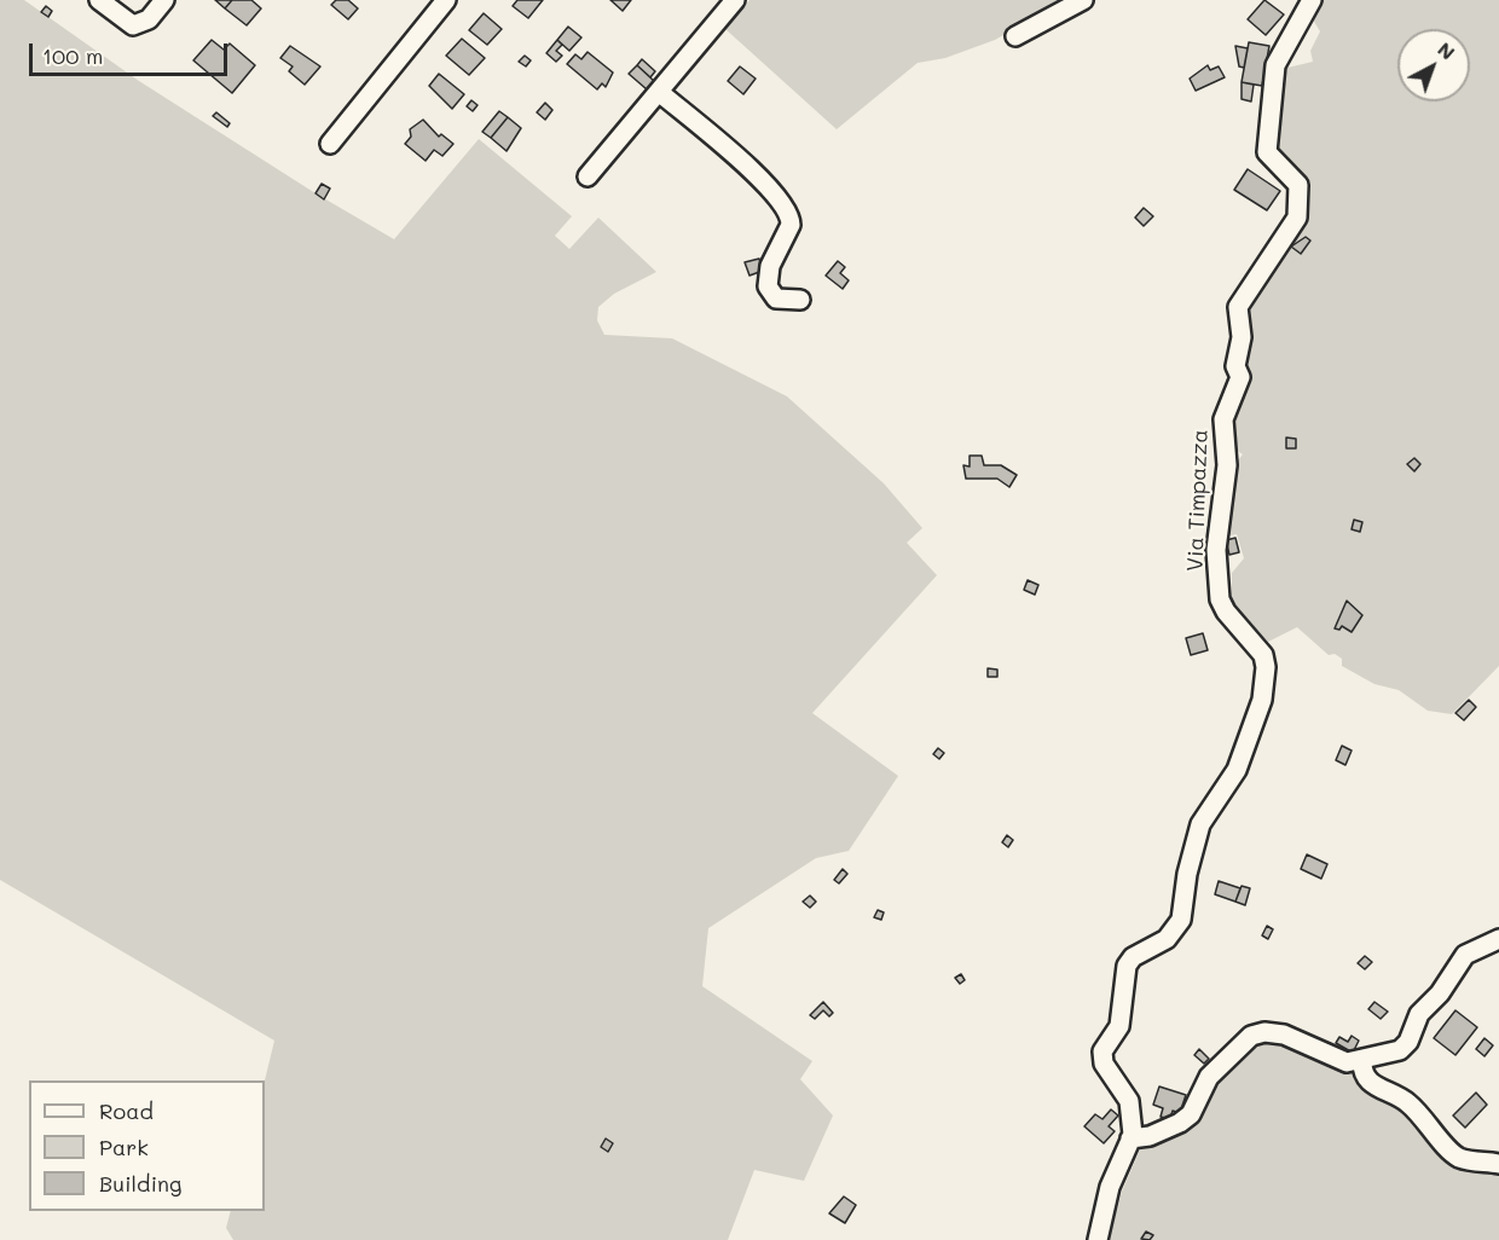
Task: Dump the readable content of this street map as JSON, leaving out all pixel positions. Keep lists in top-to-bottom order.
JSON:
{
  "streets": {
    "street": ["Via Timpazza"]
  },
  "legend": ["Road", "Park", "Building"],
  "scale_bar": "100 m",
  "north": "top right"
}
